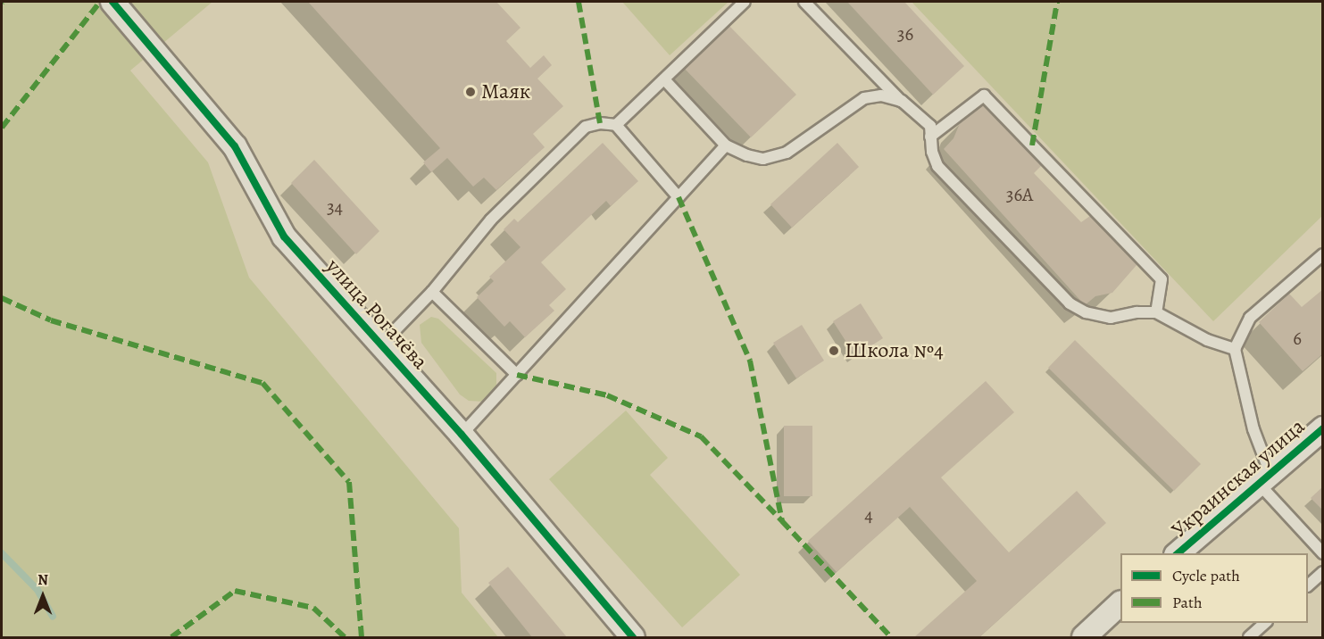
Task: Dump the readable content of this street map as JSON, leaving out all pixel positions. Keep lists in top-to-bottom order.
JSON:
{
  "streets": {
    "street": ["улица Рогачёва", "Украинская улица"]
  },
  "places": ["Маяк", "Школа №4"],
  "house_numbers": [
    "36",
    "36А",
    "34",
    "6",
    "4"
  ],
  "legend": ["Cycle path", "Path"],
  "north": "top"
}
